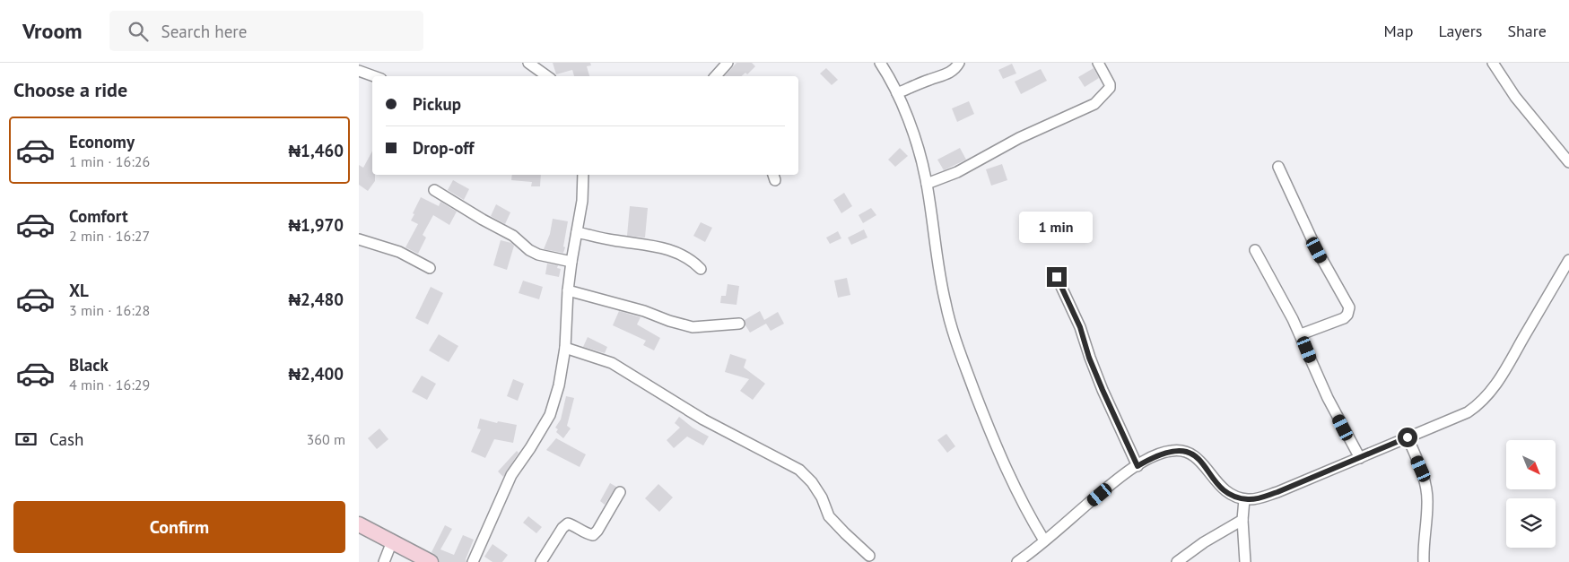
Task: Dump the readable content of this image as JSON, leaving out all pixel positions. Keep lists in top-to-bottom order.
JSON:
{
  "north": "bottom right",
  "page": {
    "header": "Vroom",
    "search": "Search here",
    "nav": ["Map", "Layers", "Share"],
    "heading": "Choose a ride",
    "banner": ["Pickup", "Drop-off"],
    "list": [
      {
        "name": "Economy",
        "note": "1 min · 16:26",
        "value": "₦1,460"
      },
      {
        "name": "Comfort",
        "note": "2 min · 16:27",
        "value": "₦1,970"
      },
      {
        "name": "XL",
        "note": "3 min · 16:28",
        "value": "₦2,480"
      },
      {
        "name": "Black",
        "note": "4 min · 16:29",
        "value": "₦2,400"
      }
    ],
    "bubble": "1 min",
    "pay": ["Cash", "360 m"],
    "buttons": "Confirm"
  }
}
